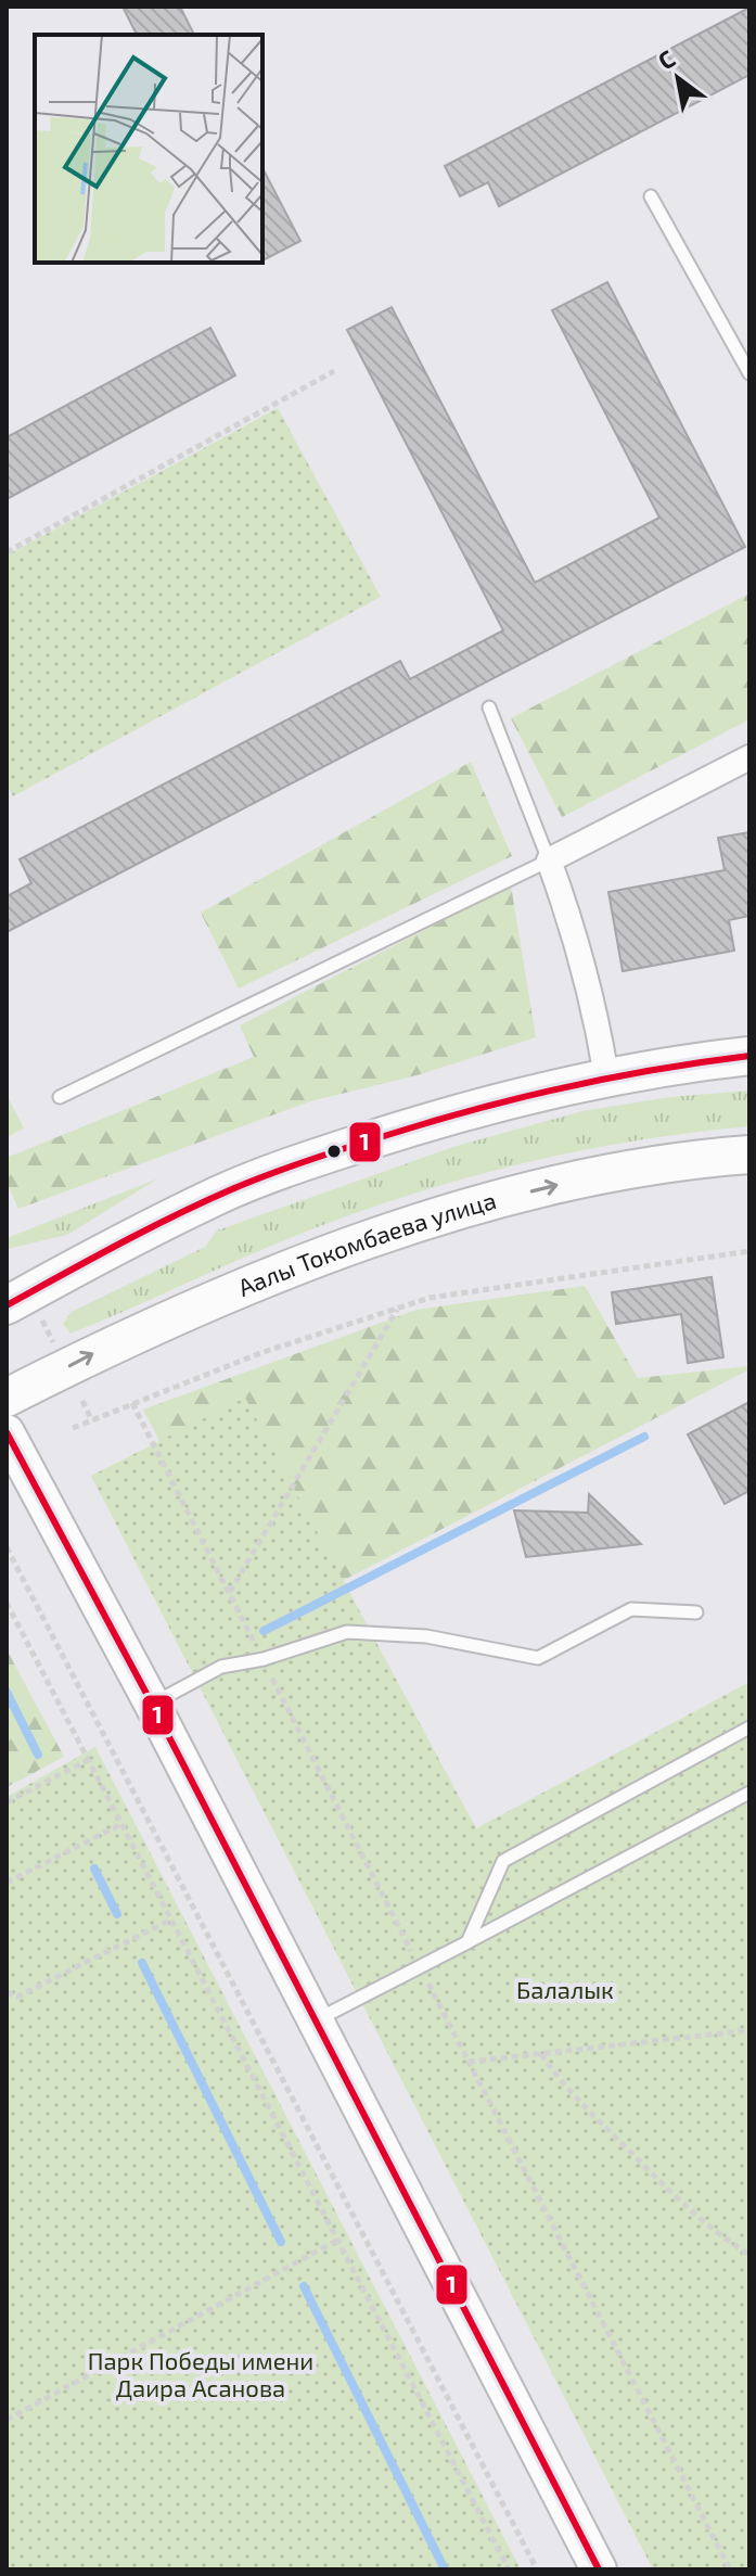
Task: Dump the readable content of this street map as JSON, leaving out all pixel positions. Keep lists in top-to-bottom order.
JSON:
{
  "streets": {
    "main road": ["Аалы Токомбаева улица"]
  },
  "parks": ["Балалык", "Парк Победы имени Даира Асанова"],
  "lines": ["transit line 1"],
  "north": "top left"
}
